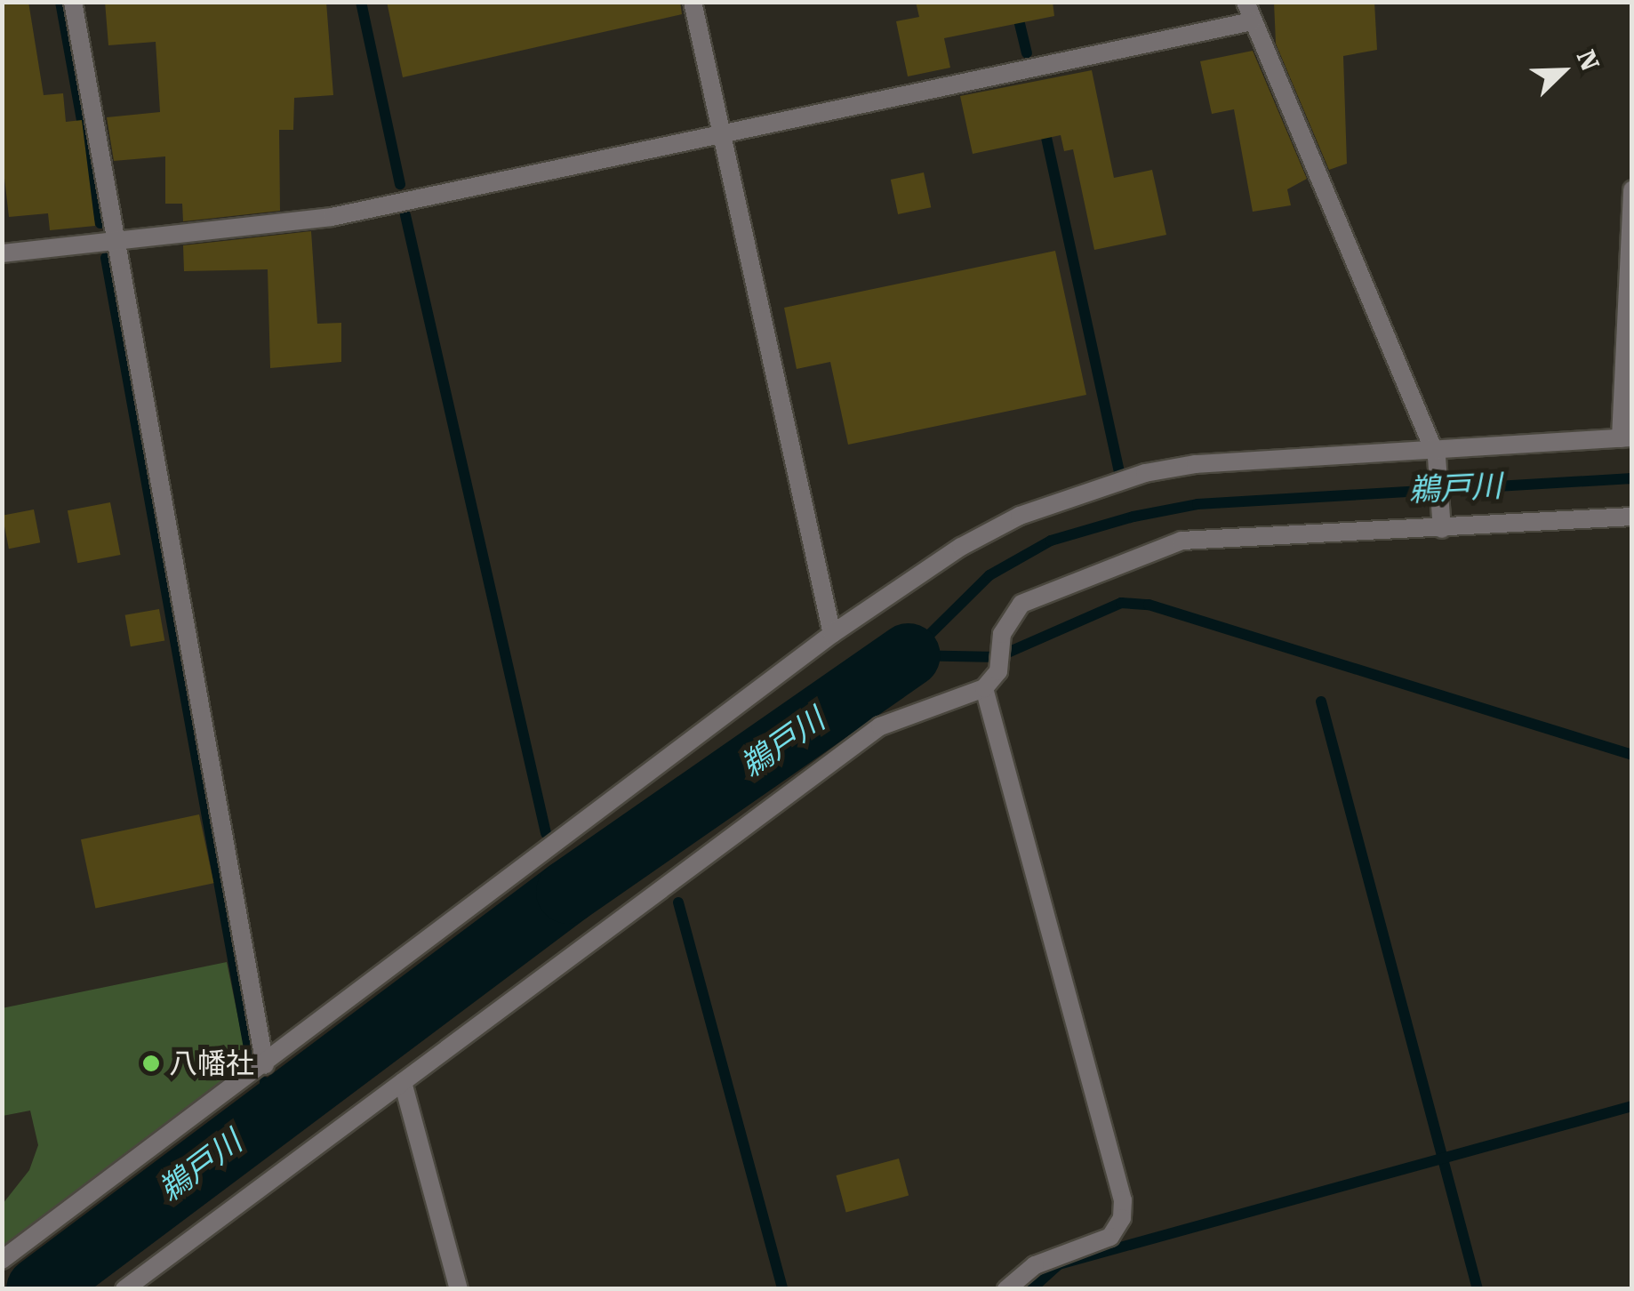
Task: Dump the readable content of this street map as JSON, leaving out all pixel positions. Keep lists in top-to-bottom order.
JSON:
{
  "water": ["鵜戸川"],
  "places": ["八幡社"],
  "north": "top right"
}
